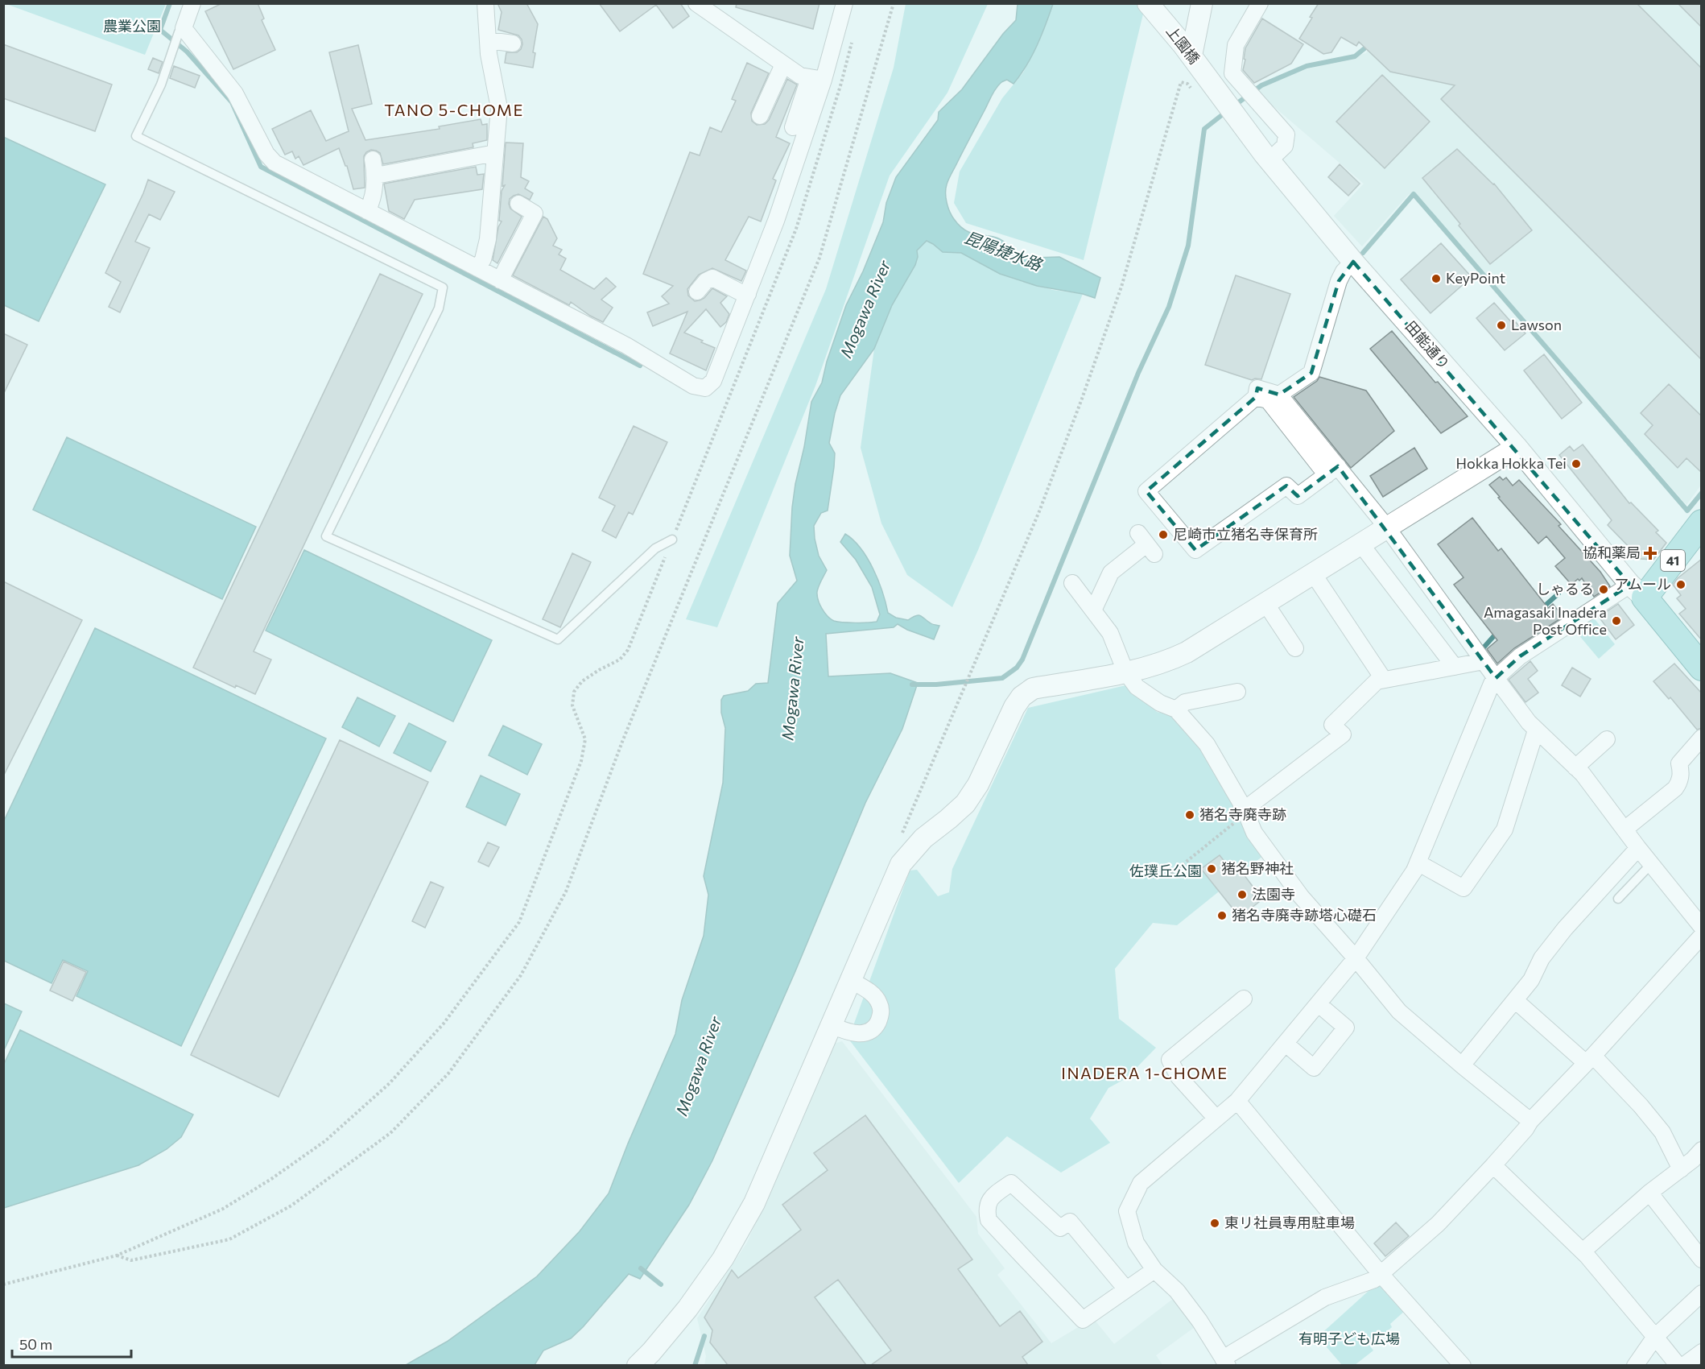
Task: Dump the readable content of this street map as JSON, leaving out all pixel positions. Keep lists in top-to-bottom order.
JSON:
{
  "streets": {
    "main road": ["41"],
    "street": ["上園橋", "田能通り"]
  },
  "crossings": [
    ["上園橋", "田能通り"],
    ["田能通り", "41"]
  ],
  "districts": ["TANO 5-CHOME", "INADERA 1-CHOME"],
  "water": ["昆陽捷水路", "Mogawa River"],
  "parks": ["農業公園", "佐璞丘公園", "有明子ども広場"],
  "places": {
    "other": [
      "KeyPoint",
      "Lawson",
      "Hokka Hokka Tei",
      "尼崎市立猪名寺保育所",
      "アムール",
      "しゃるる",
      "Amagasaki Inadera Post Office",
      "猪名寺廃寺跡",
      "猪名野神社",
      "法園寺",
      "猪名寺廃寺跡塔心礎石",
      "東リ社員専用駐車場"
    ],
    "health": ["協和薬局"]
  },
  "scale_bar": "50 m"
}
